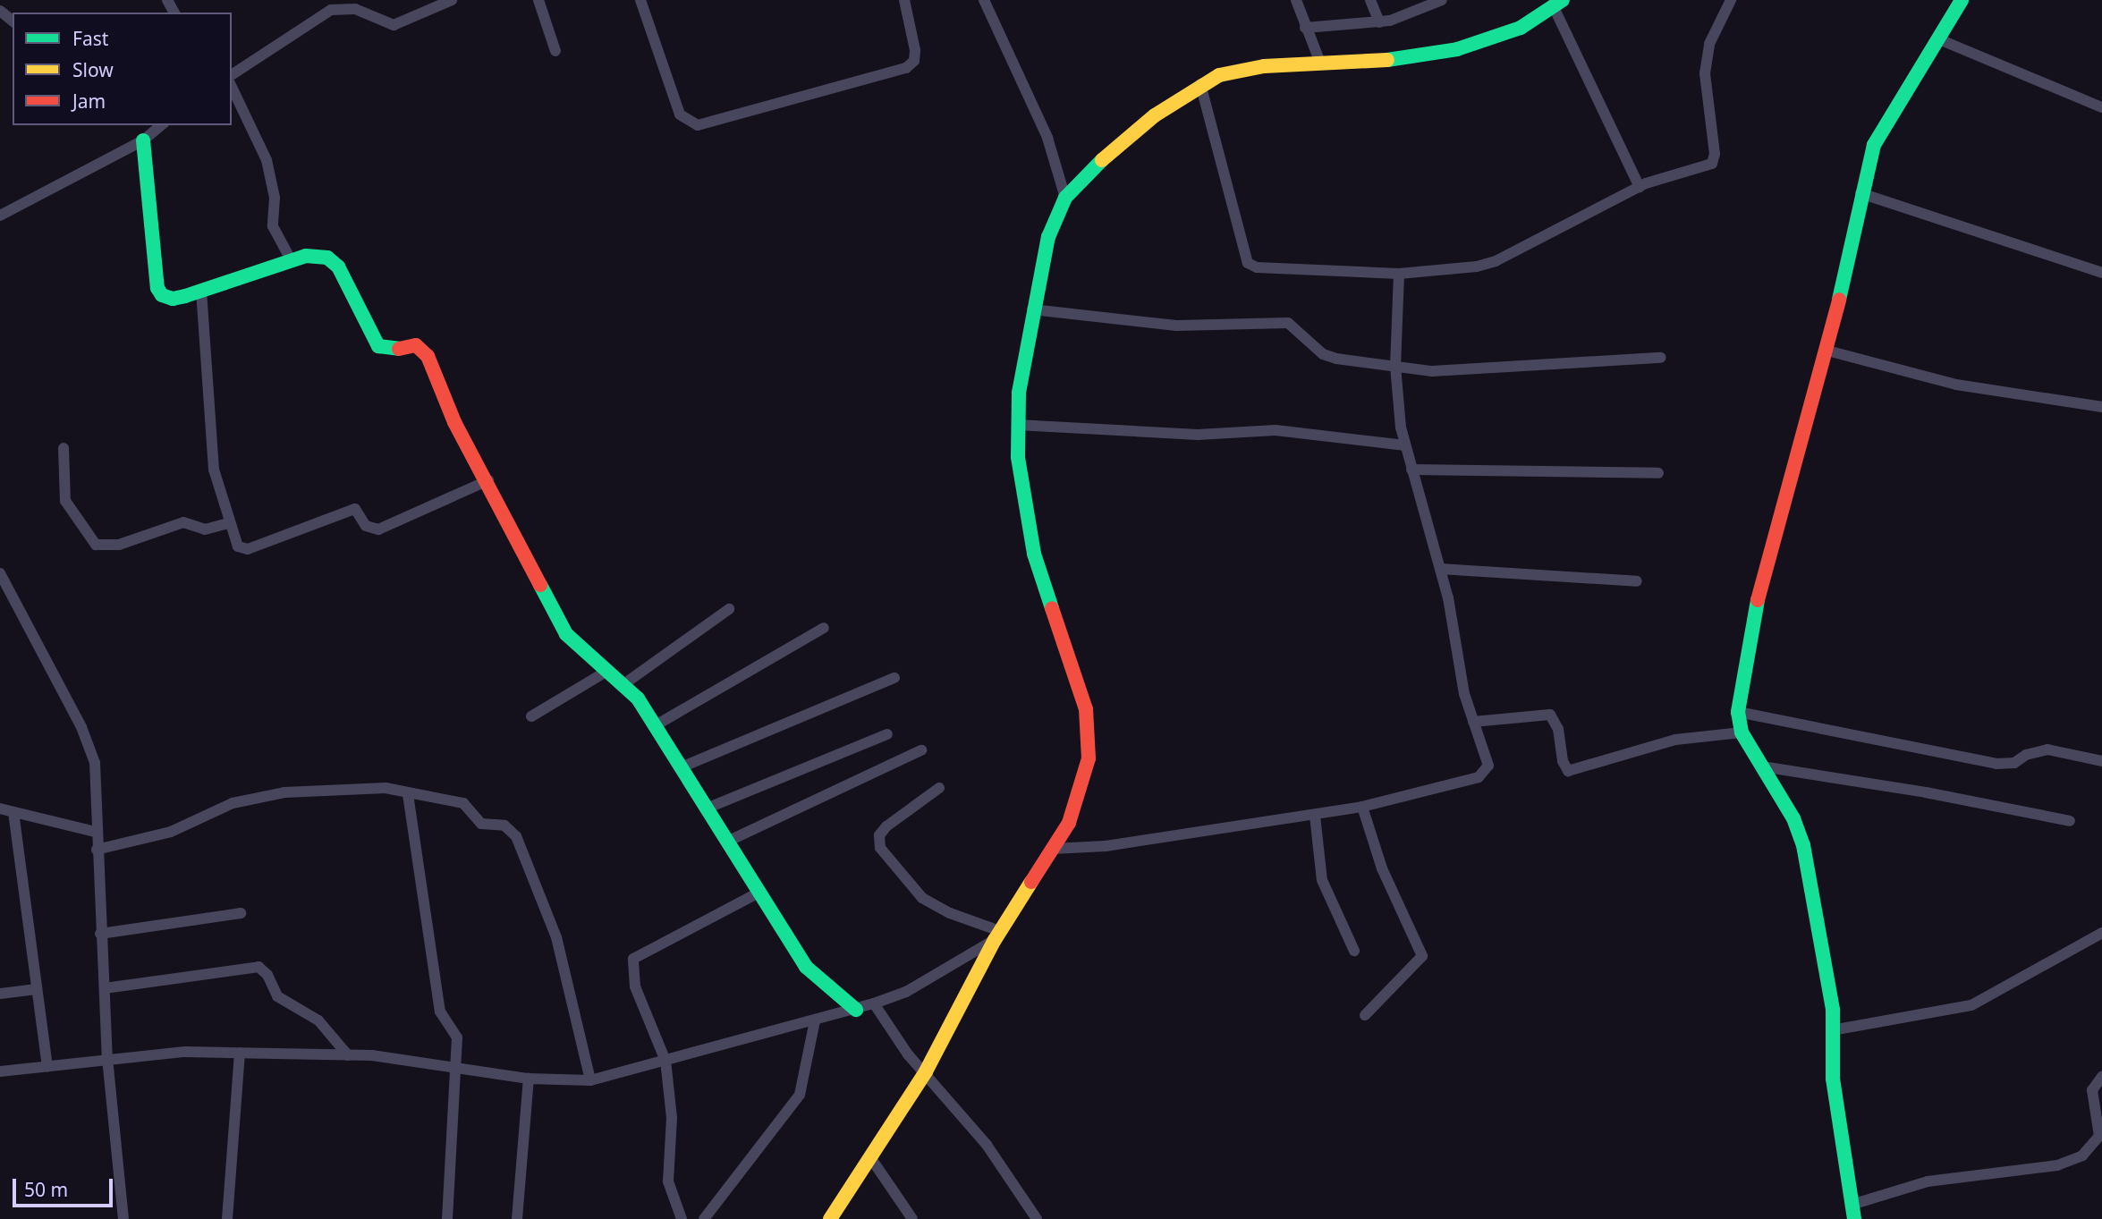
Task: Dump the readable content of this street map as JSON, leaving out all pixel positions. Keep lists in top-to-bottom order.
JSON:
{
  "legend": ["Fast", "Slow", "Jam"],
  "scale_bar": "50 m"
}
